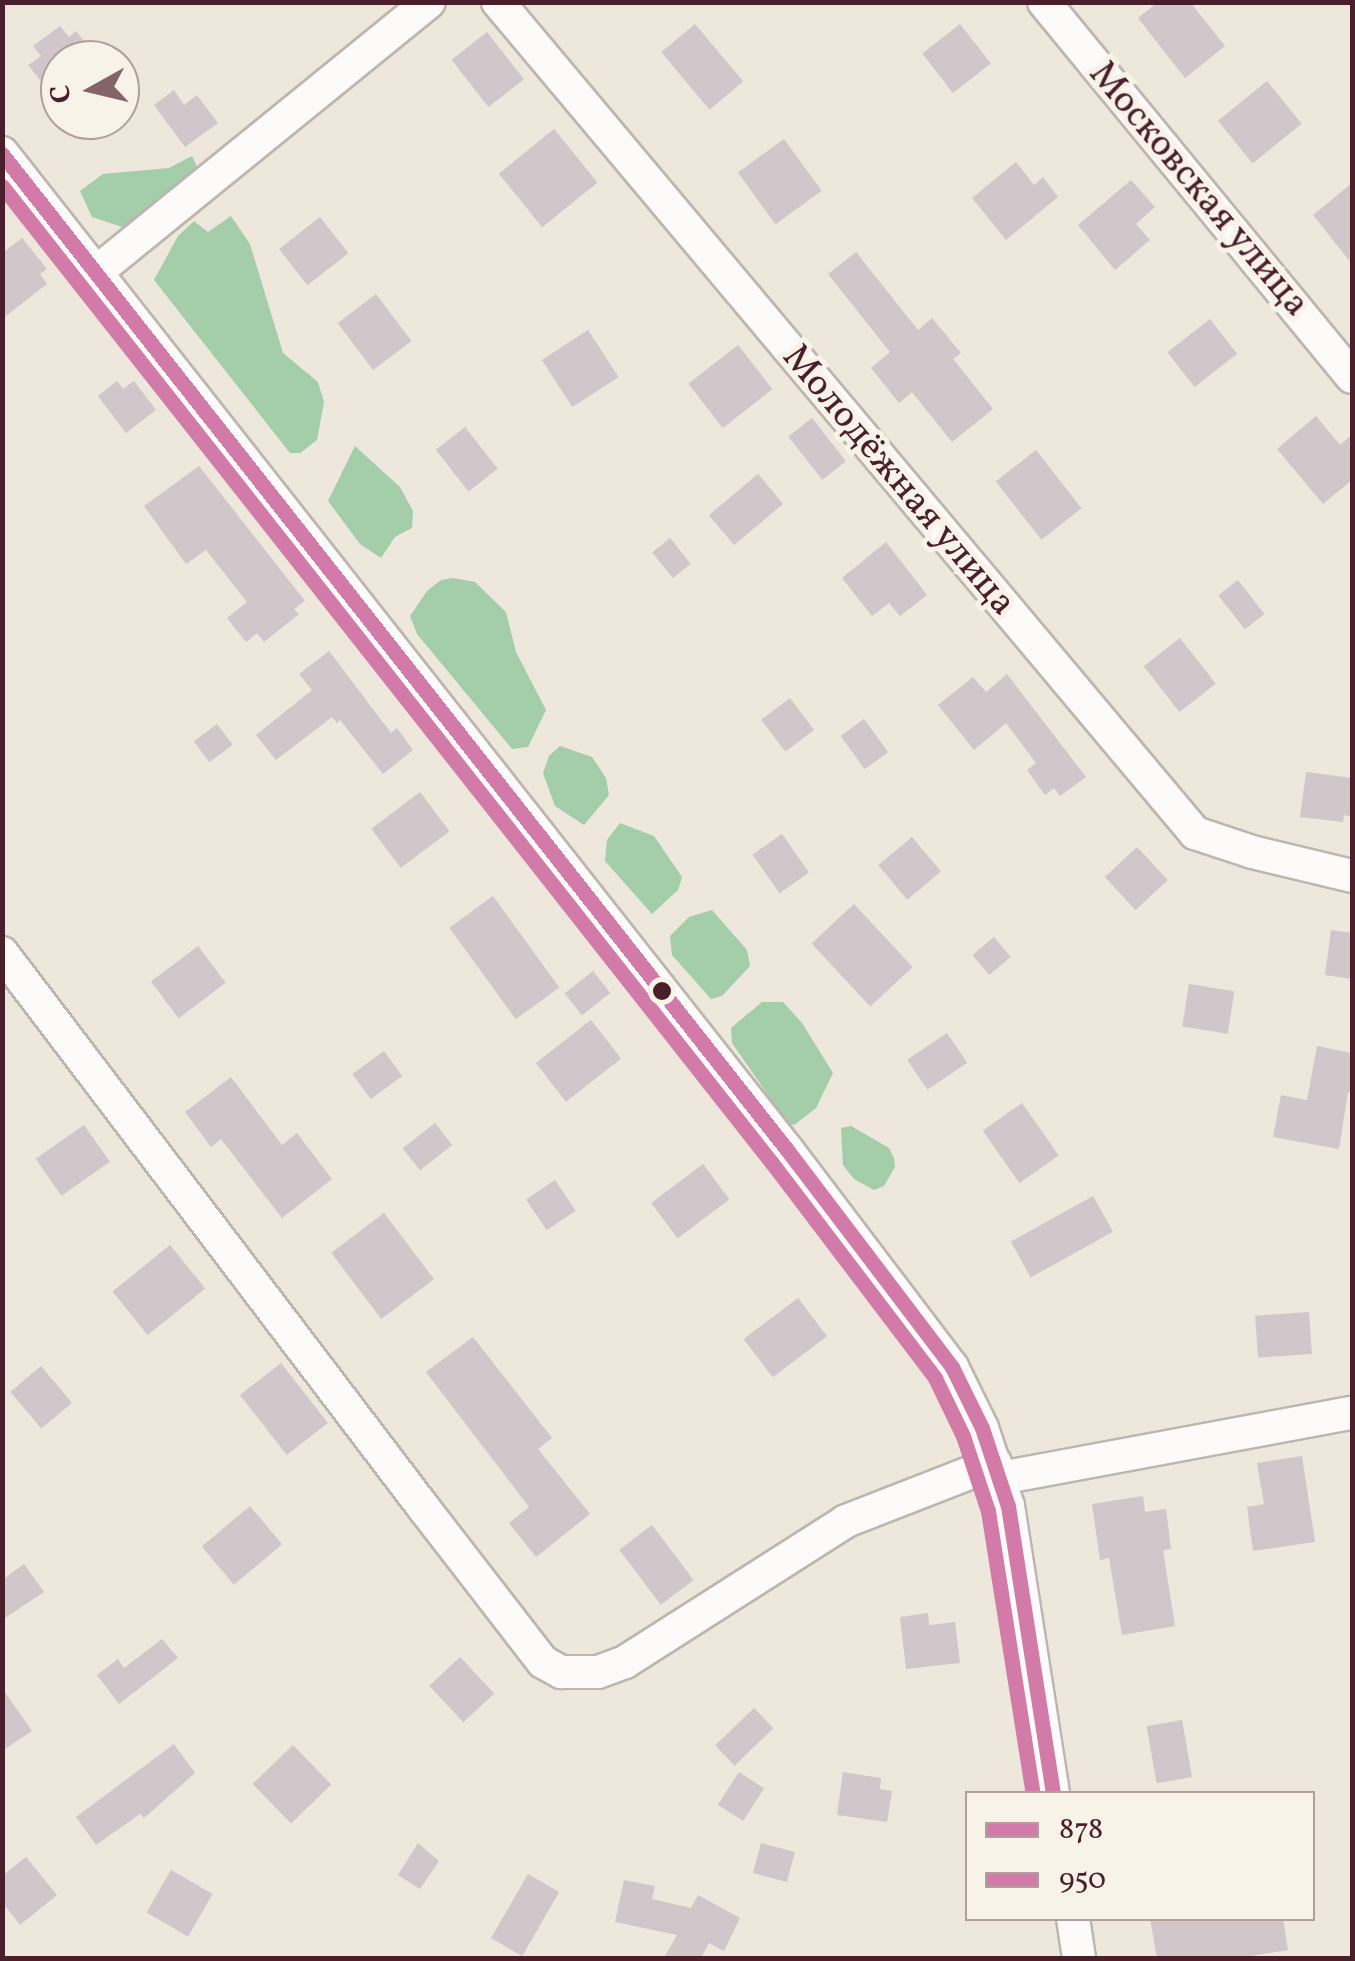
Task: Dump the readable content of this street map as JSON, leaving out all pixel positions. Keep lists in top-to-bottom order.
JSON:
{
  "streets": {
    "street": ["Московская улица", "Молодёжная улица"]
  },
  "lines": ["transit line 878", "transit line 950"],
  "legend": ["878", "950"],
  "north": "left"
}
